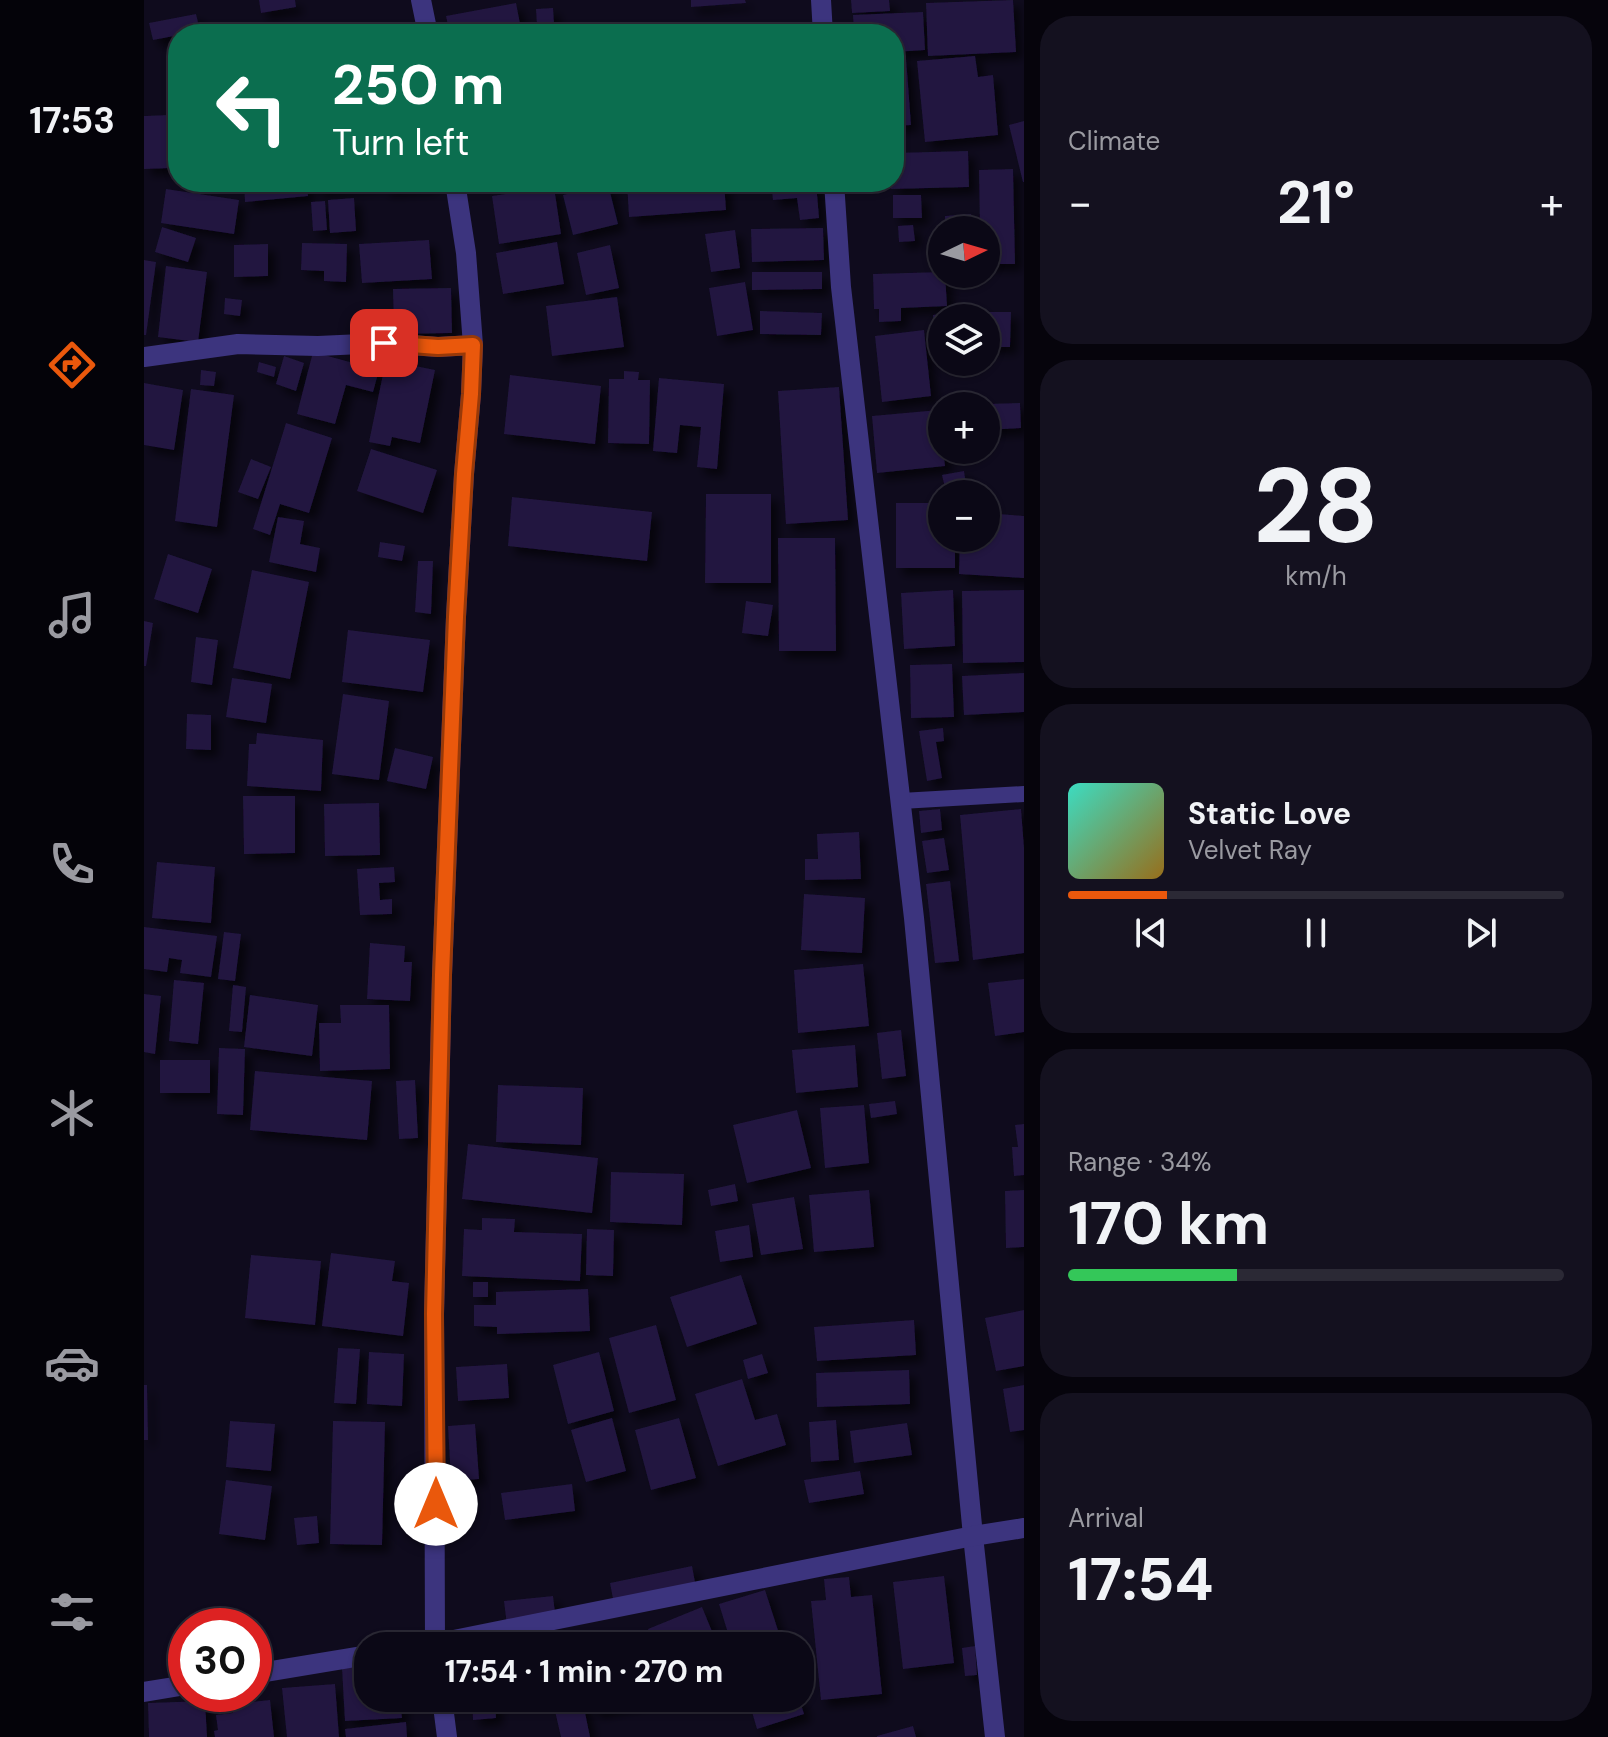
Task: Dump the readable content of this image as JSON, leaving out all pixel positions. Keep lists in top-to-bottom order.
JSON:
{
  "north": "right",
  "page": {
    "tabs": "17:53",
    "tile": [
      "Climate",
      ["28", "km/h"],
      ["Range · 34%", "170 km"],
      ["Arrival", "17:54"]
    ],
    "turn": ["250 m", "Turn left"],
    "heat": ["−", "21°", "+"],
    "map_buttons": ["+", "−"],
    "song": ["Static Love", "Velvet Ray"],
    "limit": "30",
    "trip": "17:54 · 1 min · 270 m"
  }
}
